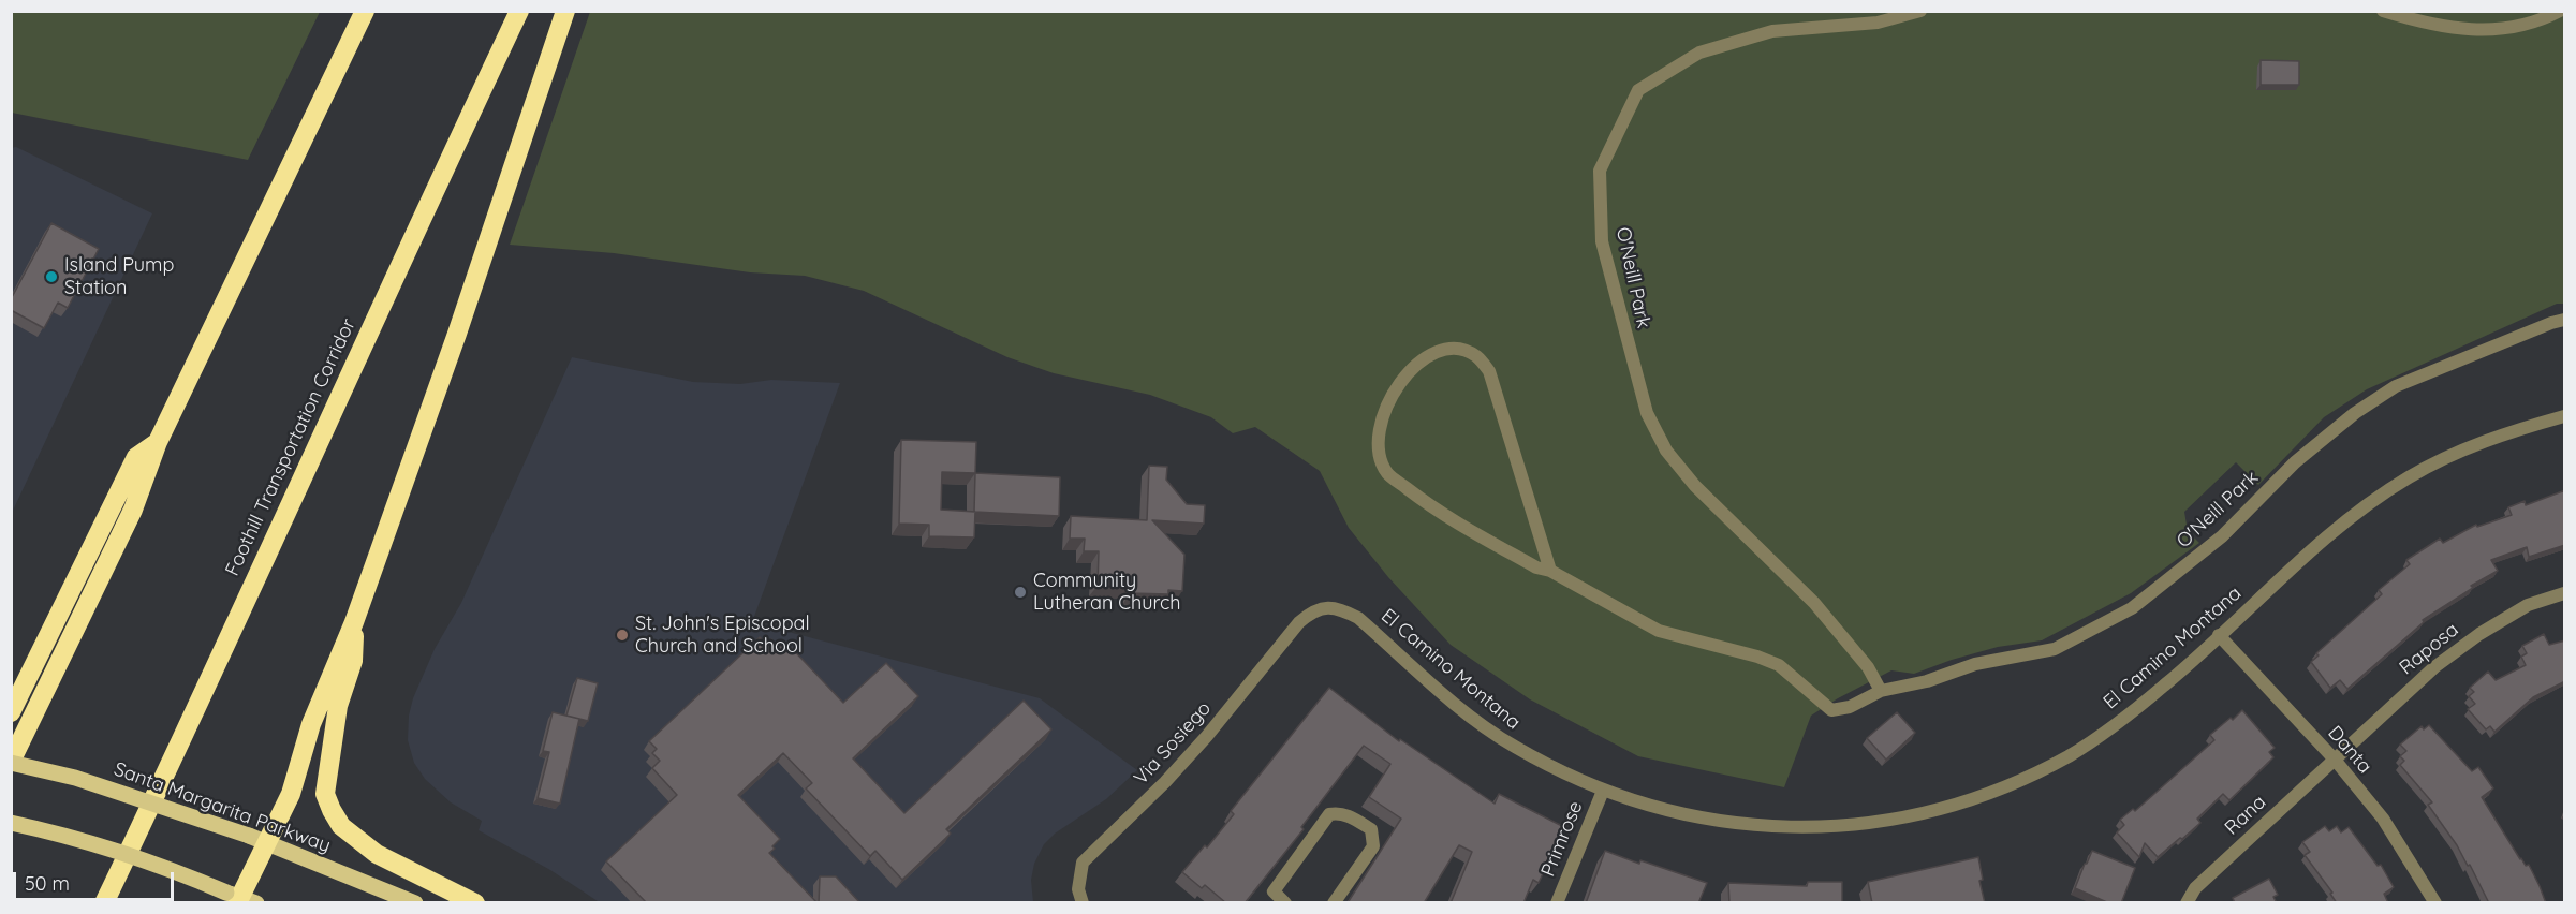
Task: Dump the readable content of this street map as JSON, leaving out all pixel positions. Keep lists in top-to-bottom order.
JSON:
{
  "streets": {
    "highway": ["Foothill Transportation Corridor"],
    "main road": ["Santa Margarita Parkway"],
    "street": [
      "O'Neill Park",
      "El Camino Montana",
      "Raposa",
      "Via Sosiego",
      "Danta",
      "Rana",
      "Primrose"
    ]
  },
  "crossings": [
    ["El Camino Montana", "Via Sosiego"],
    ["El Camino Montana", "Danta"],
    ["El Camino Montana", "Primrose"],
    ["Raposa", "Danta"],
    ["Raposa", "Rana"],
    ["Danta", "Rana"]
  ],
  "places": ["Island Pump Station", "Community Lutheran Church", "St. John's Episcopal Church and School"],
  "scale_bar": "50 m"
}
